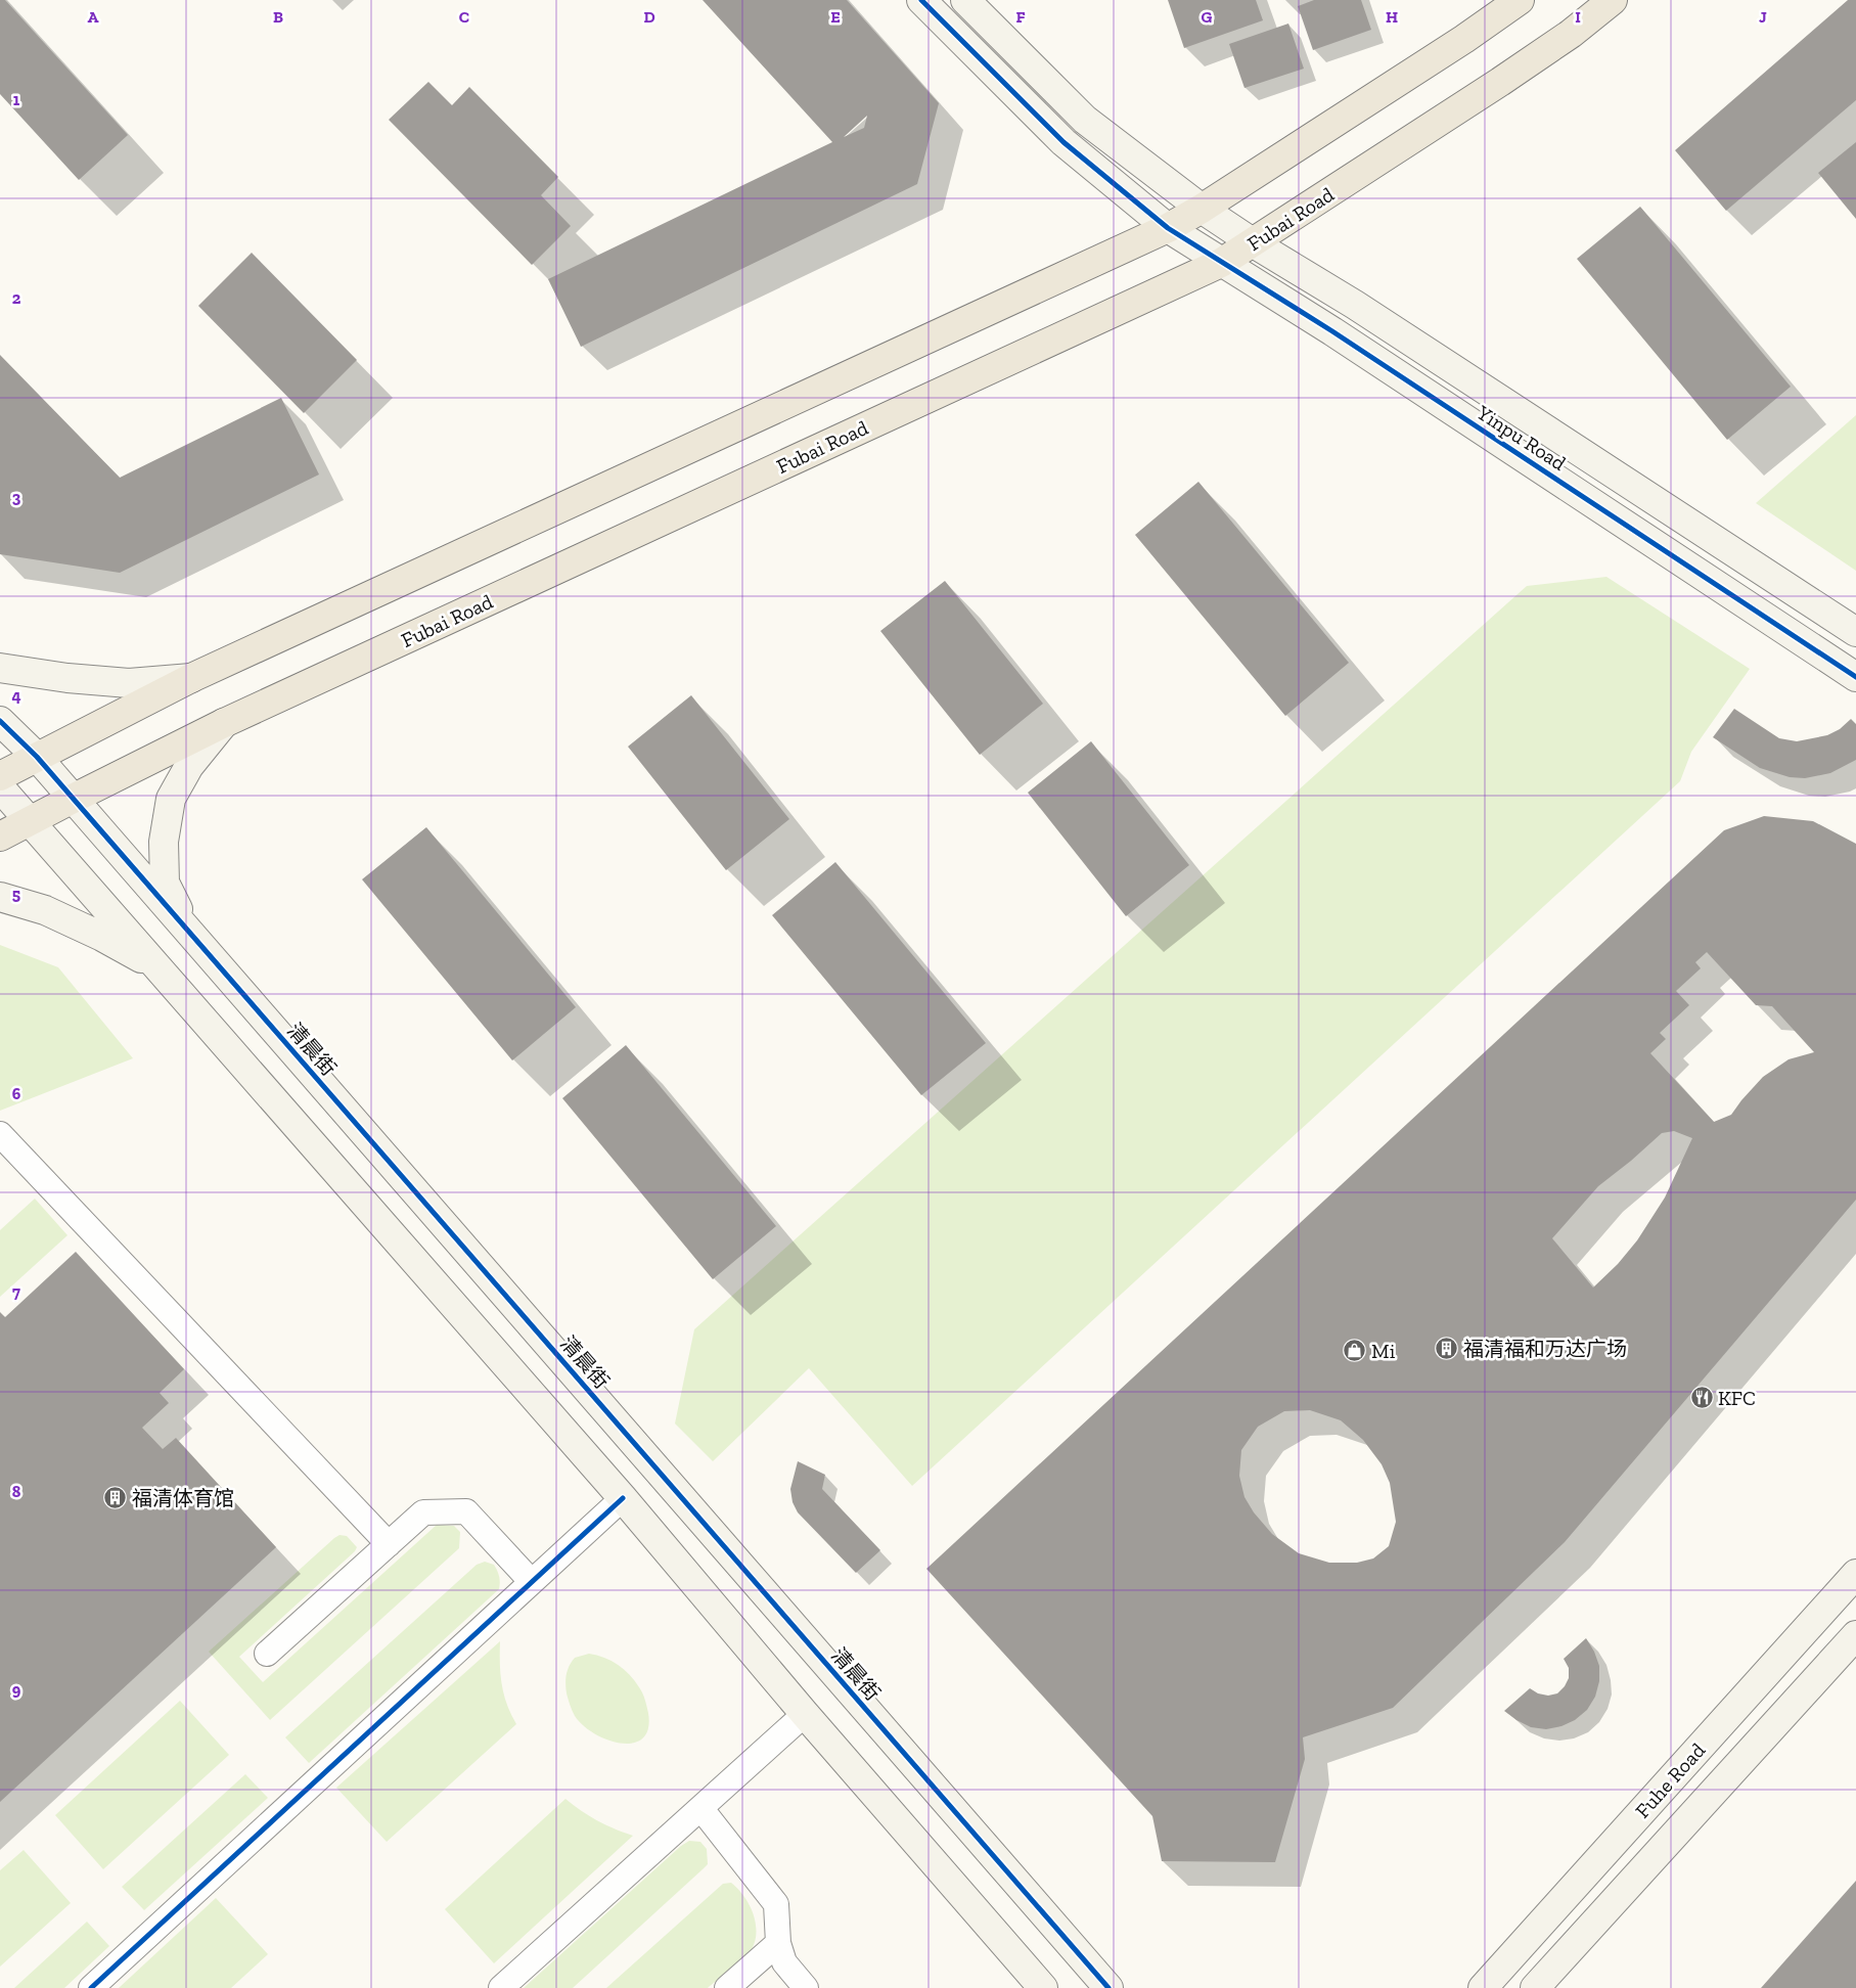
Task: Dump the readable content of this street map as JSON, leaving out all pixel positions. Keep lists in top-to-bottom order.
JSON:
{
  "streets": {
    "main road": ["Fubai Road"],
    "street": ["Yinpu Road", "清晨街", "Fuhe Road"]
  },
  "crossings": [
    ["Fubai Road", "Yinpu Road"],
    ["Fubai Road", "清晨街"]
  ],
  "places": {
    "building": ["福清福和万达广场", "福清体育馆"],
    "shop": ["Mi"],
    "restaurant": ["KFC"]
  },
  "grid": {
    "columns": [
      "A",
      "B",
      "C",
      "D",
      "E",
      "F",
      "G",
      "H",
      "I",
      "J"
    ],
    "rows": [
      "1",
      "2",
      "3",
      "4",
      "5",
      "6",
      "7",
      "8",
      "9"
    ]
  }
}
